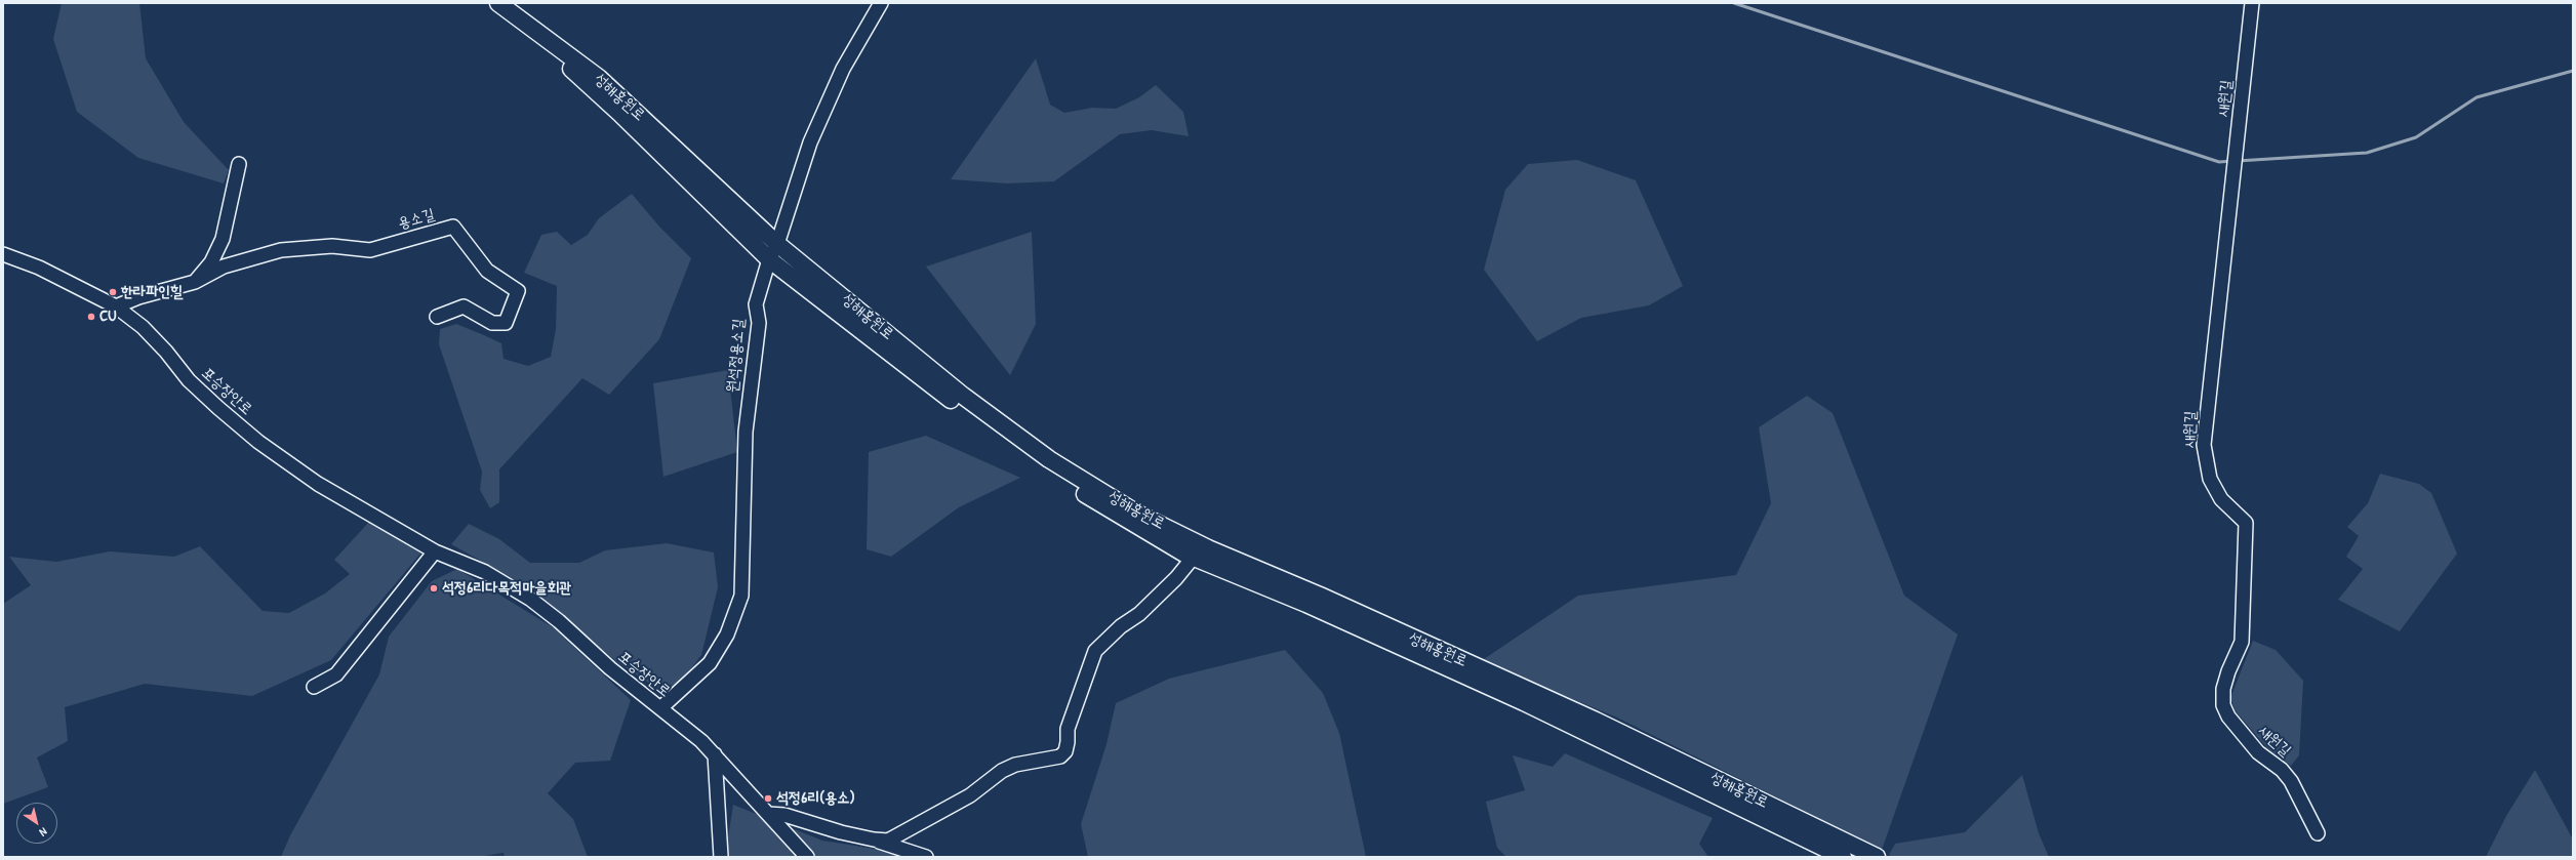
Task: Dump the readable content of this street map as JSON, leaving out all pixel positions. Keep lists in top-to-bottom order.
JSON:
{
  "streets": {
    "main road": ["성해홍원로"],
    "street": [
      "새원길",
      "용소길",
      "원석정용소길",
      "포승장안로"
    ]
  },
  "crossings": [
    ["성해홍원로", "원석정용소길"],
    ["용소길", "포승장안로"],
    ["원석정용소길", "포승장안로"]
  ],
  "places": [
    "한라파인힐",
    "CU",
    "석정6리다목적마을회관",
    "석정6리(용소)"
  ],
  "north": "bottom right"
}
